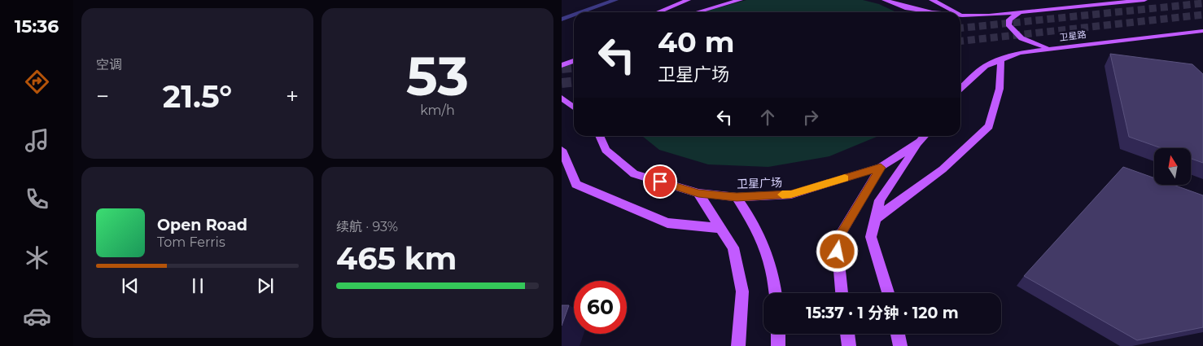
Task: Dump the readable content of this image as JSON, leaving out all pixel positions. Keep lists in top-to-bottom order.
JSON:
{
  "streets": {
    "main road": ["卫星路", "卫星广场"]
  },
  "north": "top",
  "page": {
    "tabs": "15:36",
    "tile": [
      "空调",
      ["53", "km/h"],
      ["续航 · 93%", "465 km"]
    ],
    "turn": ["40 m", "卫星广场"],
    "heat": ["−", "21.5°", "+"],
    "song": ["Open Road", "Tom Ferris"],
    "limit": "60",
    "trip": "15:37 · 1 分钟 · 120 m"
  }
}
